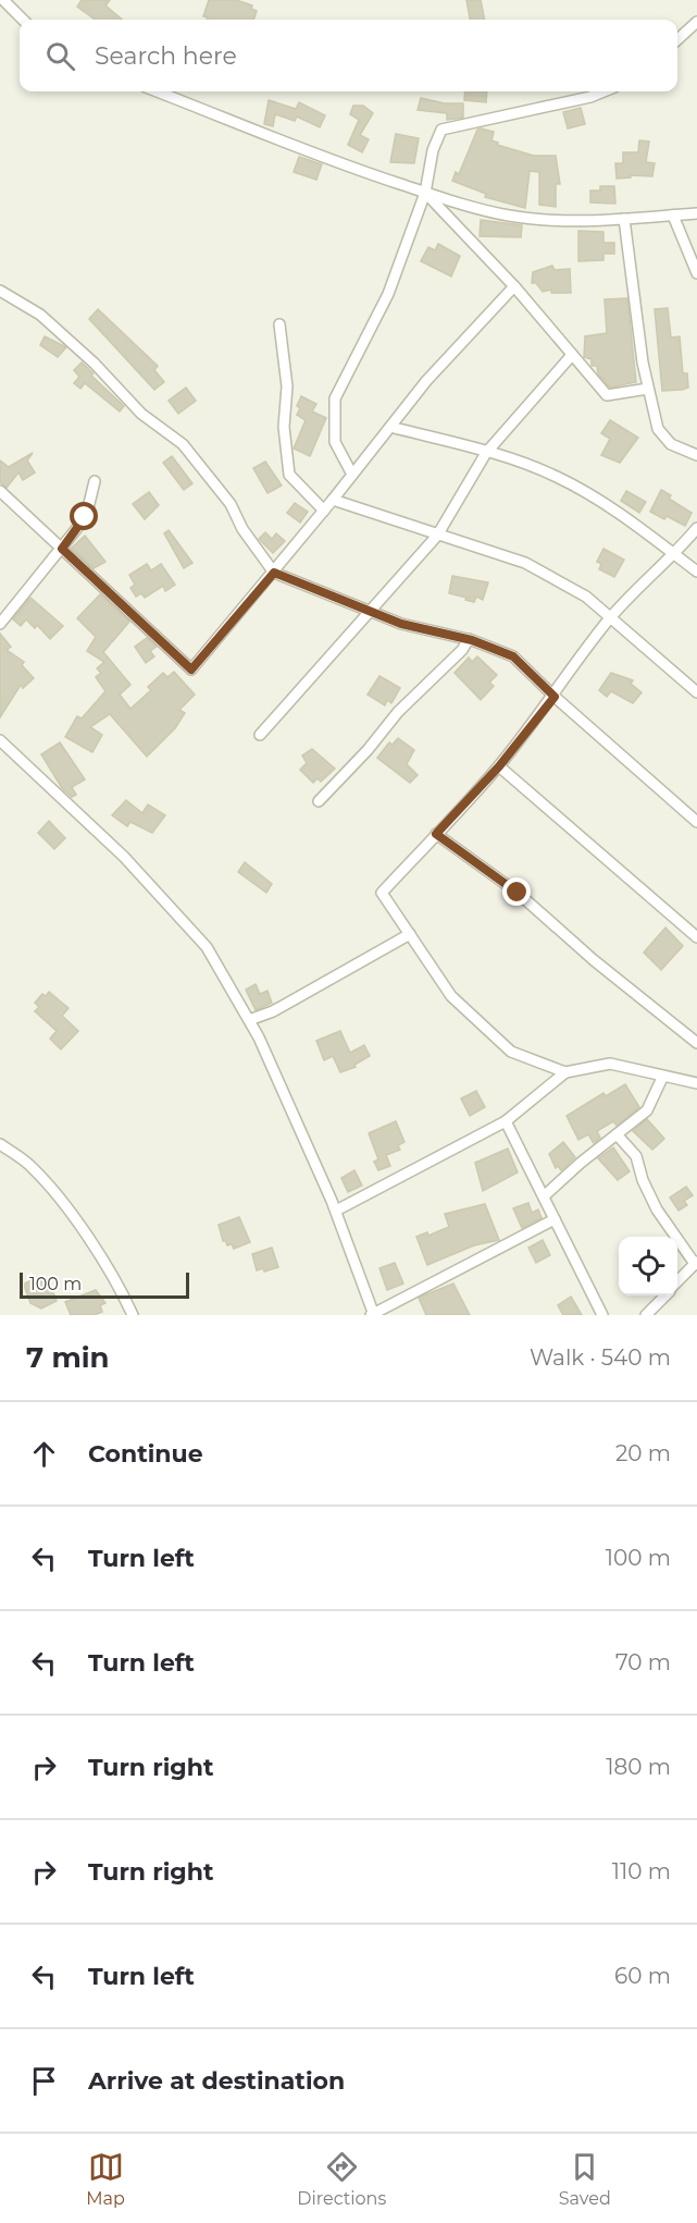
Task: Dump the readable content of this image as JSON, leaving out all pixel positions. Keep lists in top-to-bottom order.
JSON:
{
  "scale_bar": "100 m",
  "page": {
    "search": "Search here",
    "scale": "100 m",
    "heading": ["7 min", "Walk · 540 m"],
    "list": [
      ["Continue", "20 m"],
      ["Turn left", "100 m"],
      ["Turn left", "70 m"],
      ["Turn right", "180 m"],
      ["Turn right", "110 m"],
      ["Turn left", "60 m"],
      "Arrive at destination"
    ],
    "nav": ["Map", "Directions", "Saved"]
  }
}
